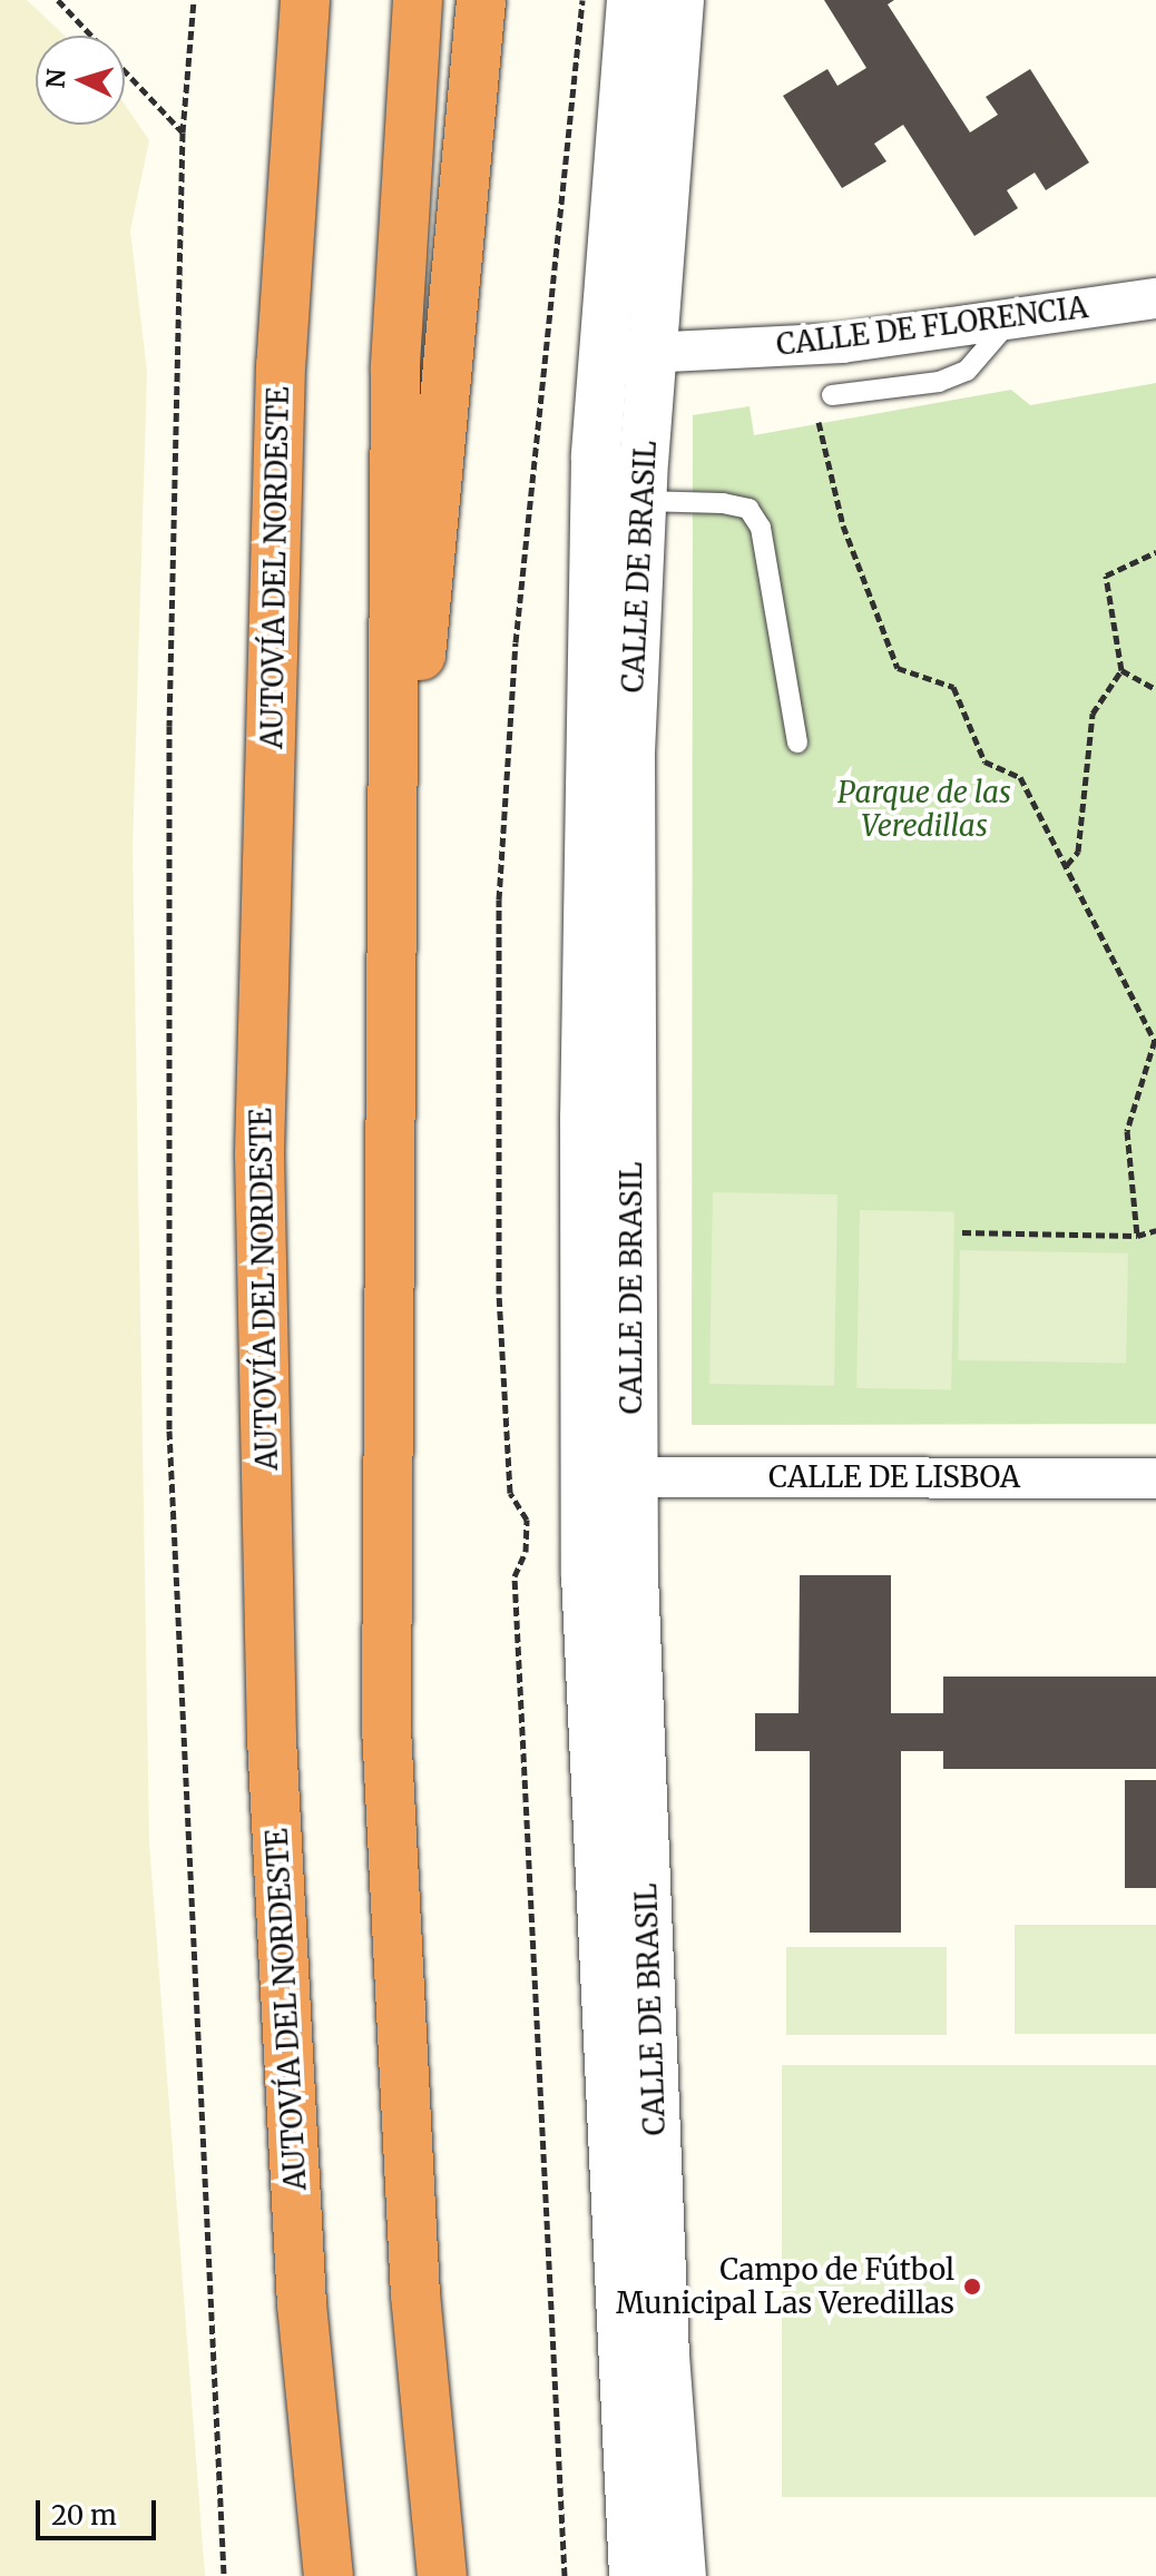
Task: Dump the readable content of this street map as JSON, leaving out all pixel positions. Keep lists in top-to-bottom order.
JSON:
{
  "streets": {
    "highway": ["AUTOVÍA DEL NORDESTE"],
    "street": ["CALLE DE FLORENCIA", "CALLE DE BRASIL", "CALLE DE LISBOA"]
  },
  "crossings": [
    ["CALLE DE FLORENCIA", "CALLE DE BRASIL"],
    ["CALLE DE BRASIL", "CALLE DE LISBOA"]
  ],
  "parks": ["Parque de las Veredillas"],
  "places": ["Campo de Fútbol Municipal Las Veredillas"],
  "scale_bar": "20 m",
  "north": "left"
}
